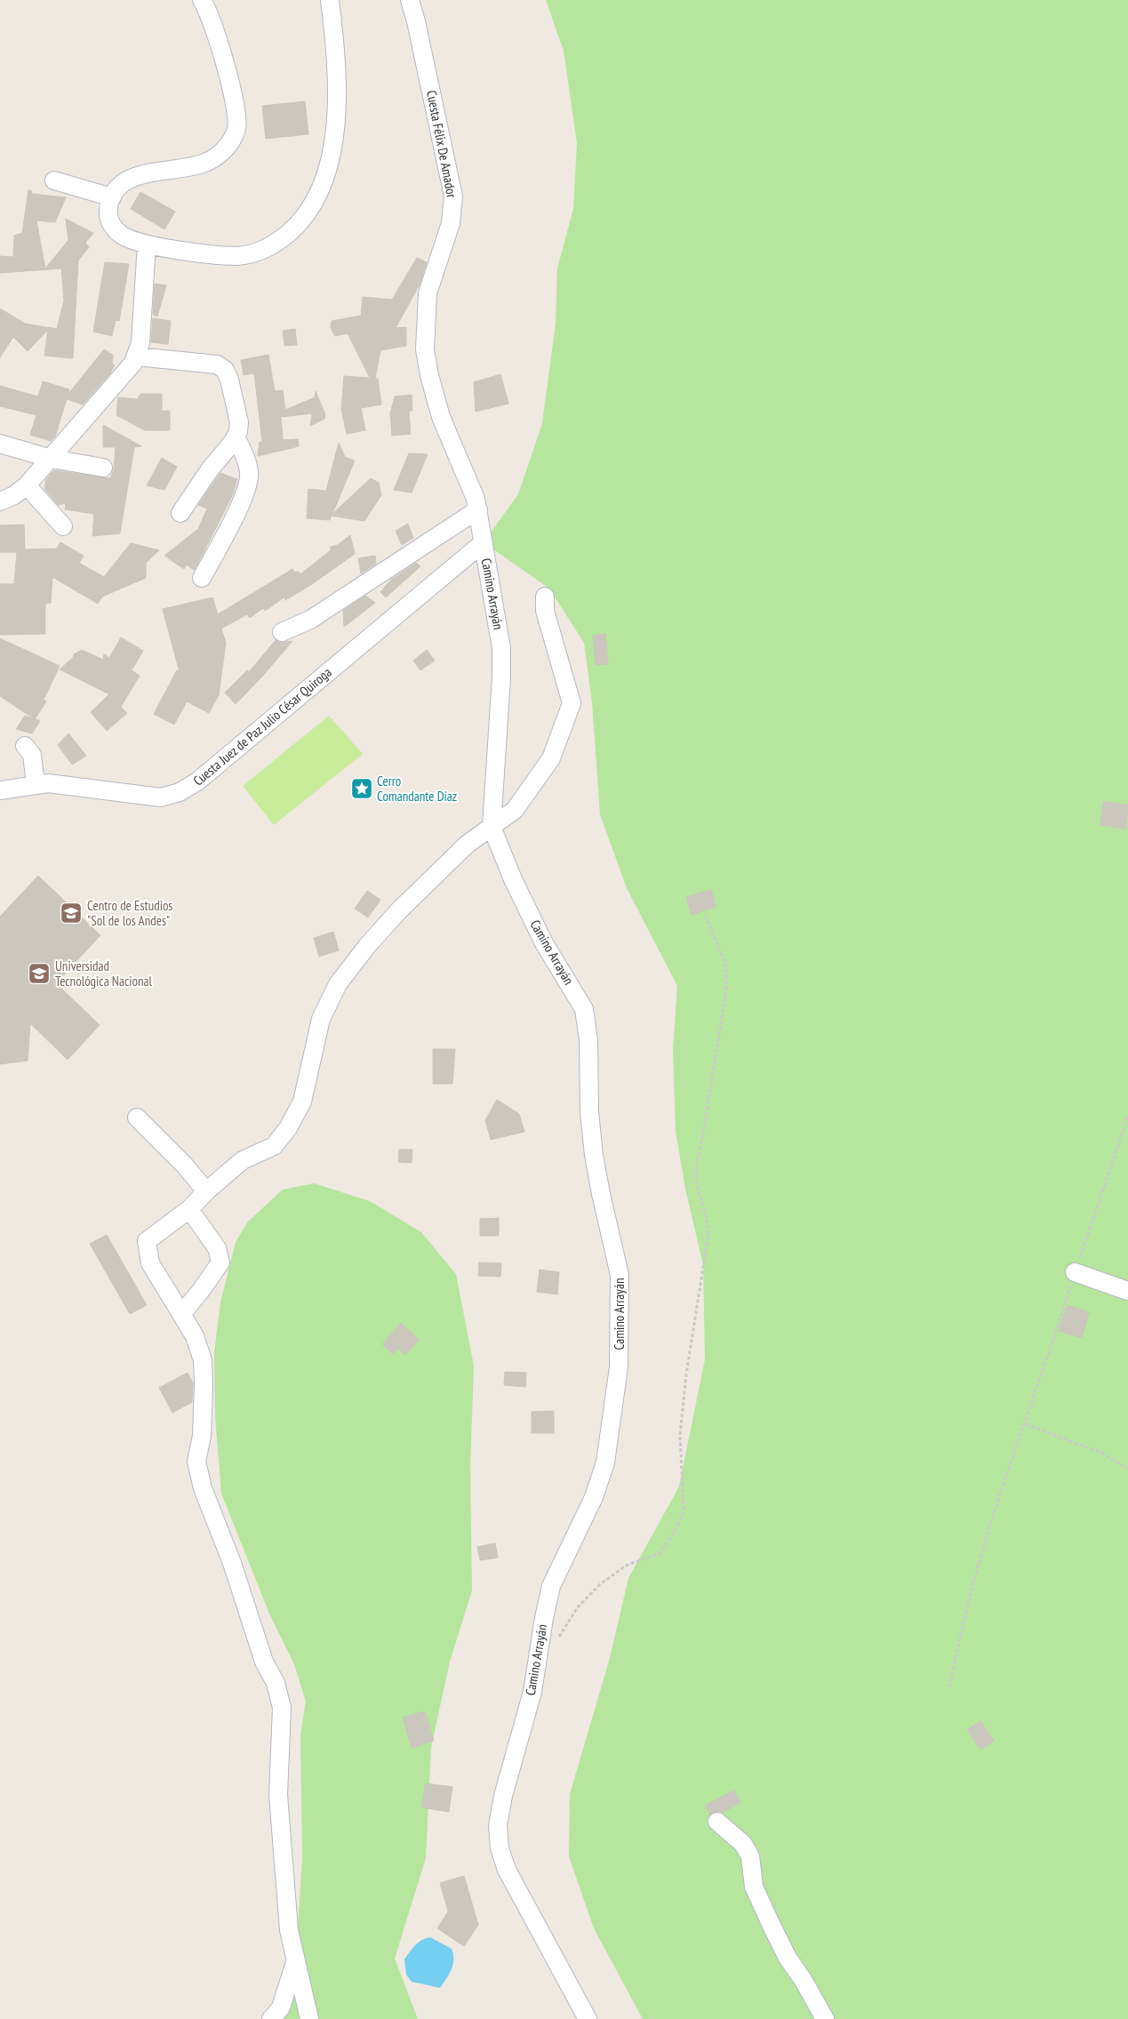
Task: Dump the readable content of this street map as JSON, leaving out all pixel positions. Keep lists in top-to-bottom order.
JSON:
{
  "streets": {
    "street": ["Cuesta Félix De Amador", "Camino Arrayán", "Cuesta Juez de Paz Julio César Quiroga"]
  },
  "crossings": [
    ["Cuesta Félix De Amador", "Camino Arrayán"],
    ["Cuesta Félix De Amador", "Cuesta Juez de Paz Julio César Quiroga"],
    ["Camino Arrayán", "Cuesta Juez de Paz Julio César Quiroga"]
  ],
  "places": {
    "place": ["Cerro Comandante Díaz"],
    "school or university": ["Centro de Estudios \"Sol de los Andes\"", "Universidad Tecnológica Nacional"]
  }
}
